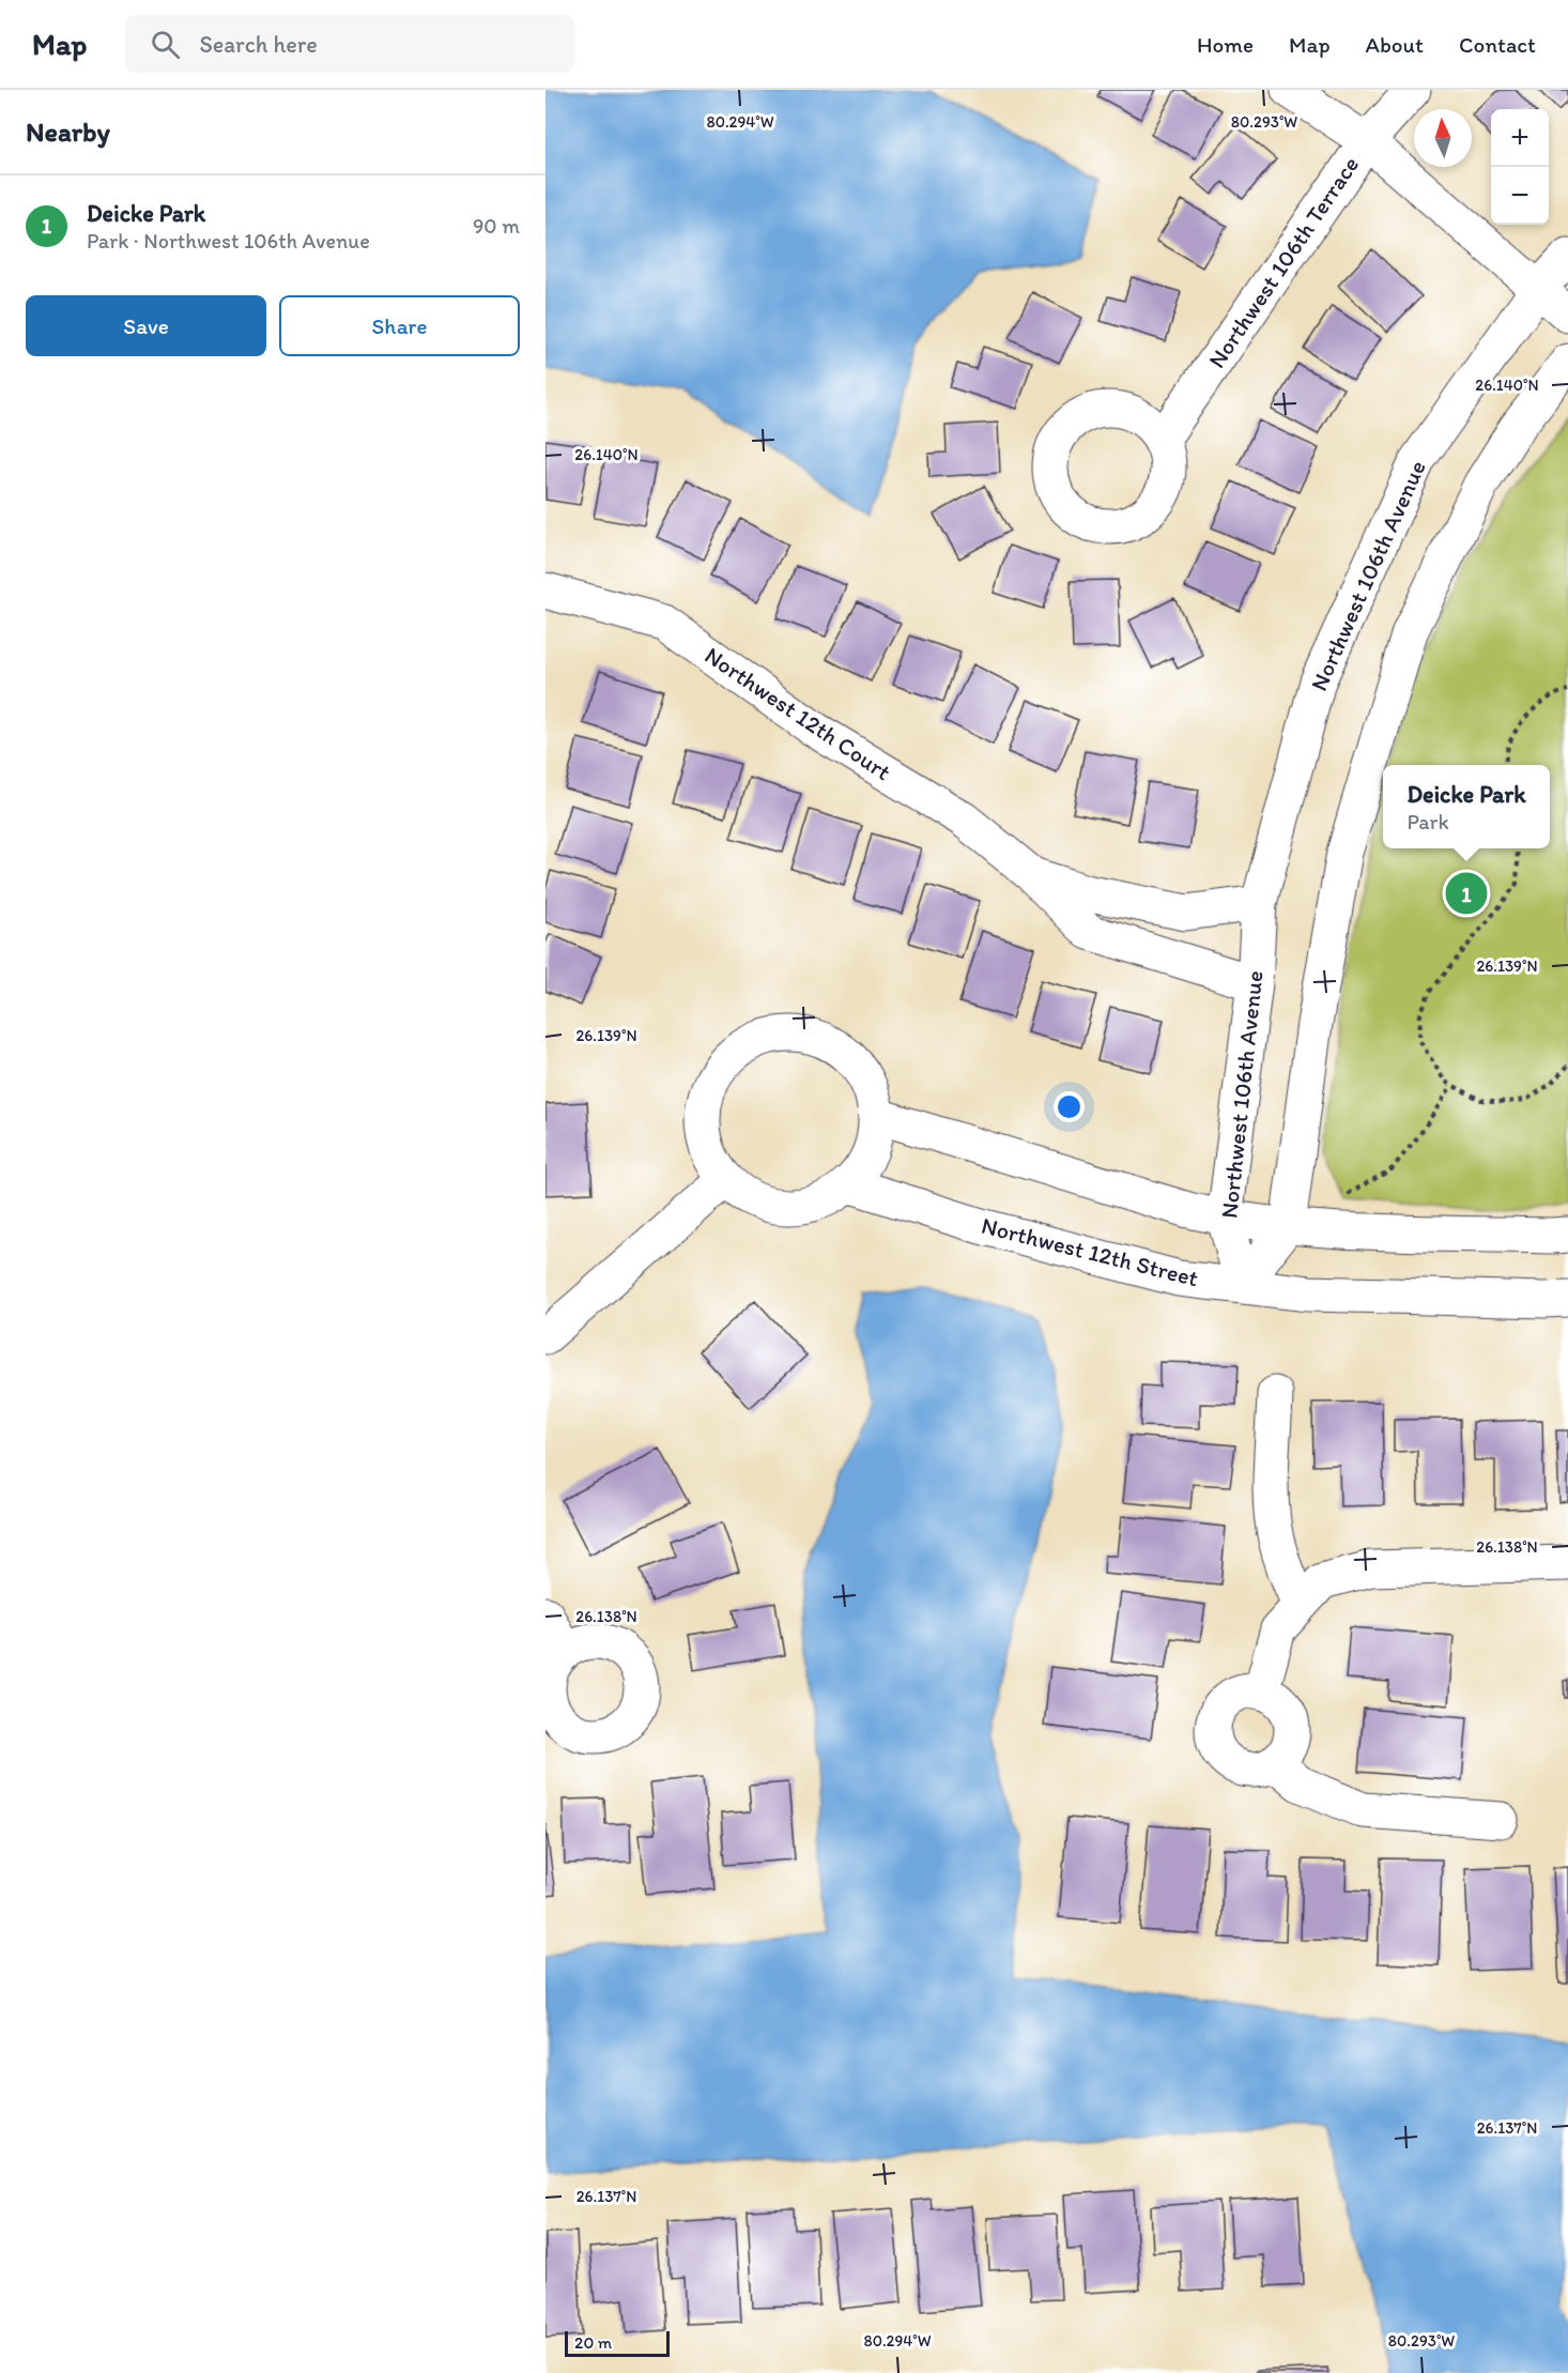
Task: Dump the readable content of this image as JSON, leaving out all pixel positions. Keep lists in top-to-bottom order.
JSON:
{
  "streets": {
    "street": [
      "Northwest 106th Terrace",
      "Northwest 106th Avenue",
      "Northwest 12th Court",
      "Northwest 12th Street"
    ]
  },
  "crossings": [
    ["Northwest 106th Avenue", "Northwest 12th Court"],
    ["Northwest 106th Avenue", "Northwest 12th Street"]
  ],
  "scale_bar": "20 m",
  "north": "top",
  "page": {
    "header": "Map",
    "search": "Search here",
    "nav": [
      "Home",
      "Map",
      "About",
      "Contact"
    ],
    "heading": "Nearby",
    "map_buttons": ["+", "−"],
    "list": [
      {
        "mark": "1",
        "name": "Deicke Park",
        "note": "Park · Northwest 106th Avenue",
        "value": "90 m"
      }
    ],
    "buttons": ["Save", "Share"],
    "popup": ["Deicke Park", "Park"],
    "pins": "1",
    "scale": "20 m"
  },
  "coordinates": [
    "80.294°W",
    "80.293°W",
    "26.140°N",
    "26.139°N",
    "26.138°N",
    "26.137°N"
  ]
}
